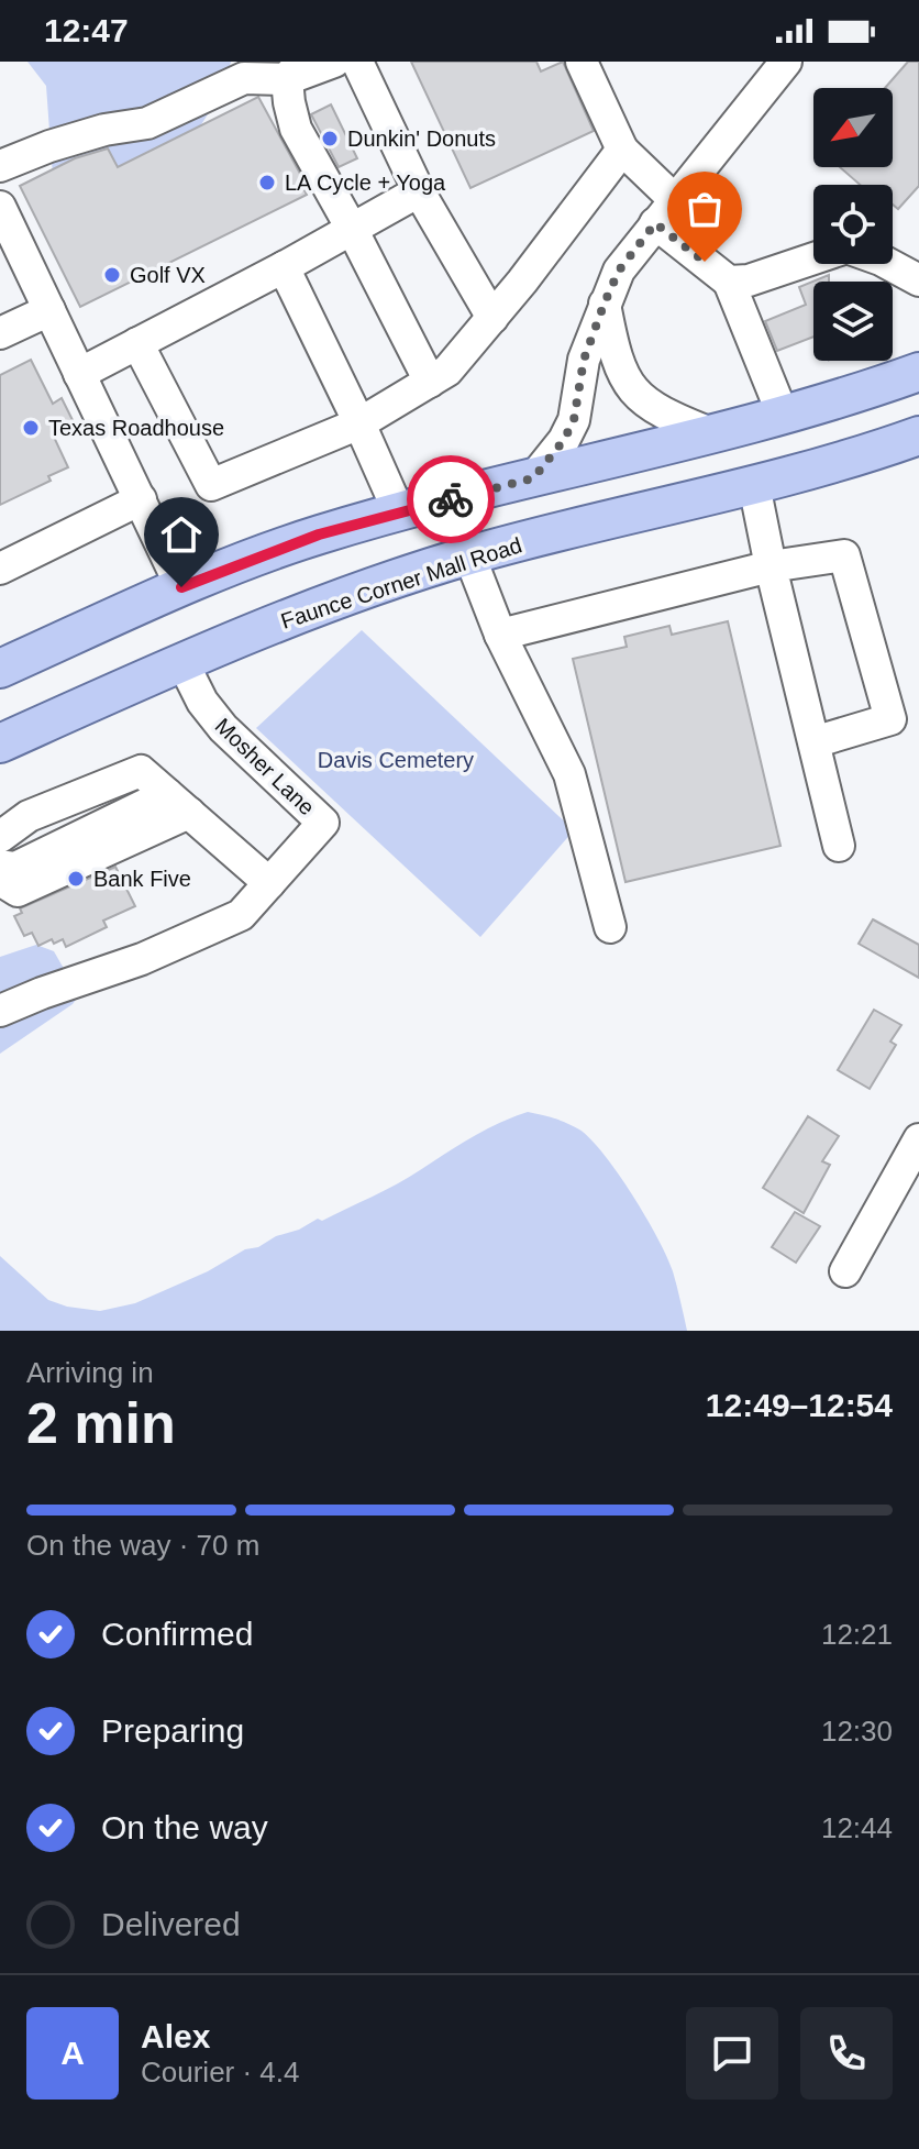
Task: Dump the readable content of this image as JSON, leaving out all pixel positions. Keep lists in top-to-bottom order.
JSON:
{
  "streets": {
    "main road": ["Faunce Corner Mall Road"],
    "street": ["Mosher Lane"]
  },
  "crossings": [
    ["Faunce Corner Mall Road", "Mosher Lane"]
  ],
  "parks": ["Davis Cemetery"],
  "places": [
    "Dunkin' Donuts",
    "LA Cycle + Yoga",
    "Golf VX",
    "Texas Roadhouse",
    "Bank Five"
  ],
  "north": "bottom left",
  "page": {
    "status": "12:47",
    "heading": ["2 min", "Arriving in", "12:49–12:54"],
    "panel": ["Alex", "Courier · 4.4"],
    "bar": "On the way · 70 m",
    "list": [
      ["Confirmed", "12:21"],
      ["Preparing", "12:30"],
      ["On the way", "12:44"],
      "Delivered"
    ],
    "round": "A"
  }
}
